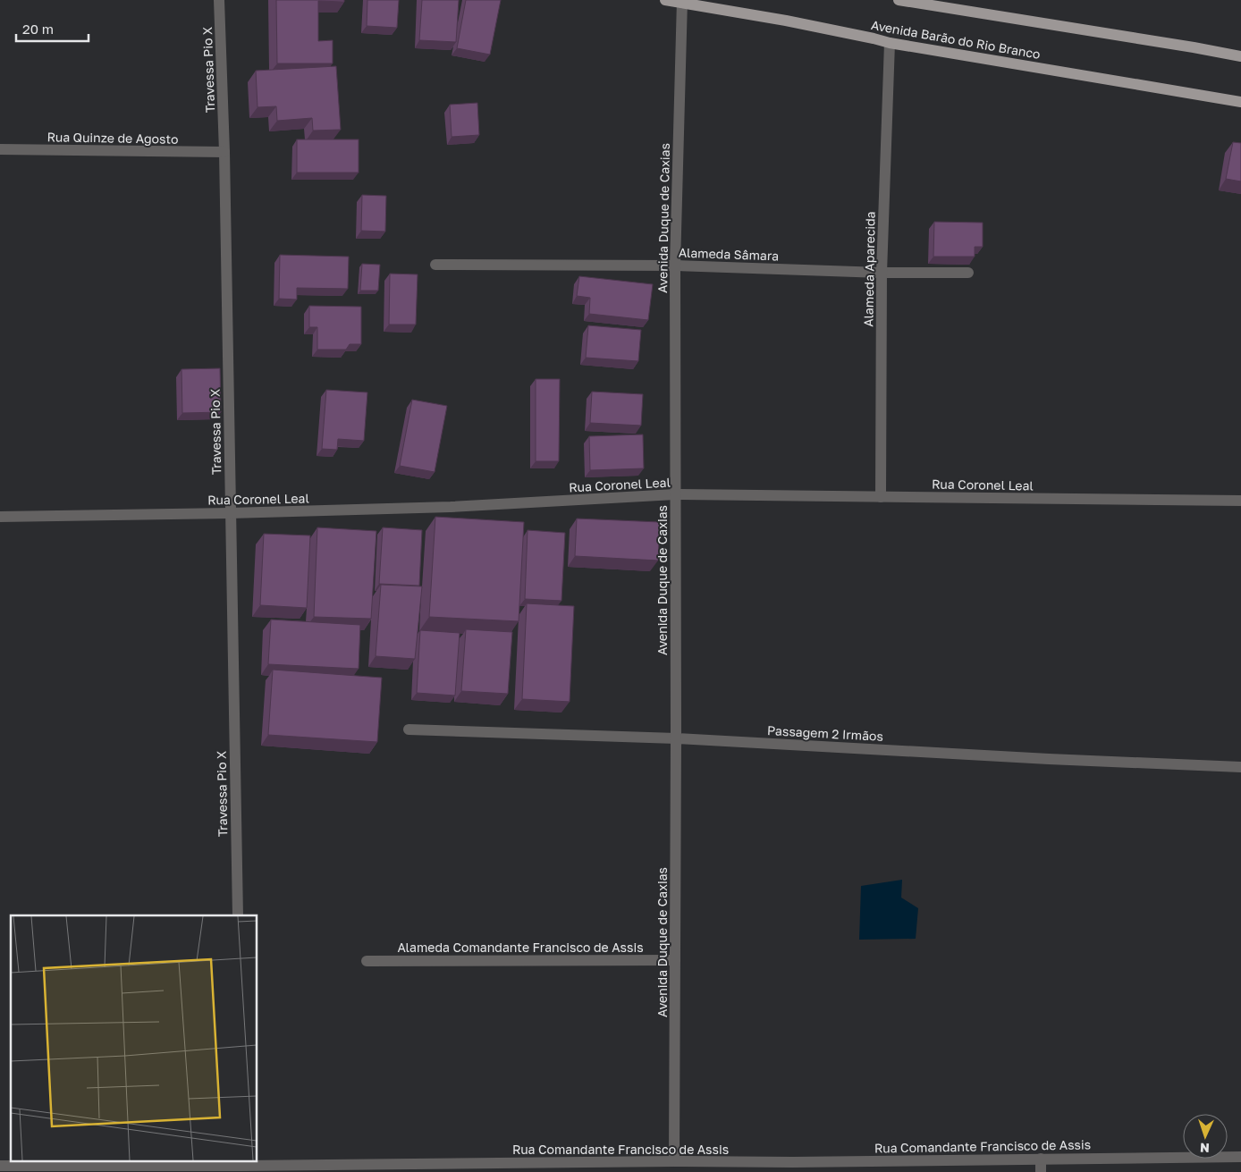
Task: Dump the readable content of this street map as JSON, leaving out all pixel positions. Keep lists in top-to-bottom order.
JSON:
{
  "streets": {
    "main road": ["Avenida Barão do Rio Branco"],
    "street": [
      "Travessa Pio X",
      "Rua Quinze de Agosto",
      "Avenida Duque de Caxias",
      "Alameda Sâmara",
      "Alameda Aparecida",
      "Rua Coronel Leal",
      "Passagem 2 Irmãos",
      "Alameda Comandante Francisco de Assis",
      "Rua Comandante Francisco de Assis"
    ]
  },
  "crossings": [
    ["Avenida Barão do Rio Branco", "Avenida Duque de Caxias"],
    ["Avenida Barão do Rio Branco", "Alameda Aparecida"],
    ["Travessa Pio X", "Rua Quinze de Agosto"],
    ["Travessa Pio X", "Rua Coronel Leal"],
    ["Avenida Duque de Caxias", "Alameda Sâmara"],
    ["Avenida Duque de Caxias", "Rua Coronel Leal"],
    ["Avenida Duque de Caxias", "Passagem 2 Irmãos"],
    ["Avenida Duque de Caxias", "Alameda Comandante Francisco de Assis"],
    ["Avenida Duque de Caxias", "Rua Comandante Francisco de Assis"],
    ["Alameda Sâmara", "Alameda Aparecida"],
    ["Alameda Aparecida", "Rua Coronel Leal"]
  ],
  "scale_bar": "20 m",
  "north": "bottom"
}
